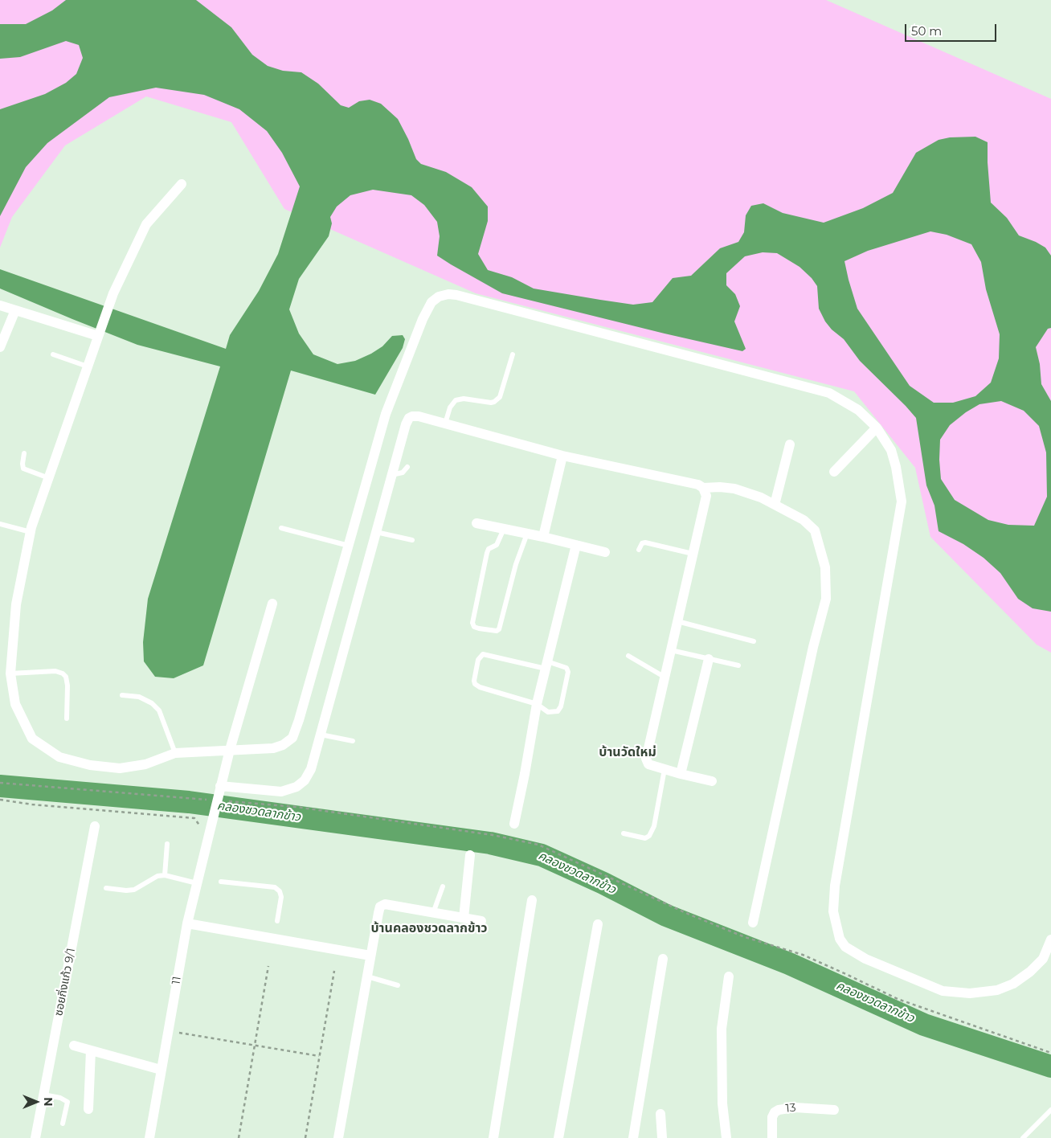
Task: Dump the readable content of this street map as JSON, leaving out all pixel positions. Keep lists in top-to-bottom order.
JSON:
{
  "streets": {
    "street": ["11", "ซอยกิ่งแก้ว 9/1", "13"]
  },
  "districts": ["บ้านวัดใหม่", "บ้านคลองชวดลากข้าว"],
  "water": ["คลองชวดลากข้าว"],
  "scale_bar": "50 m",
  "north": "right"
}
